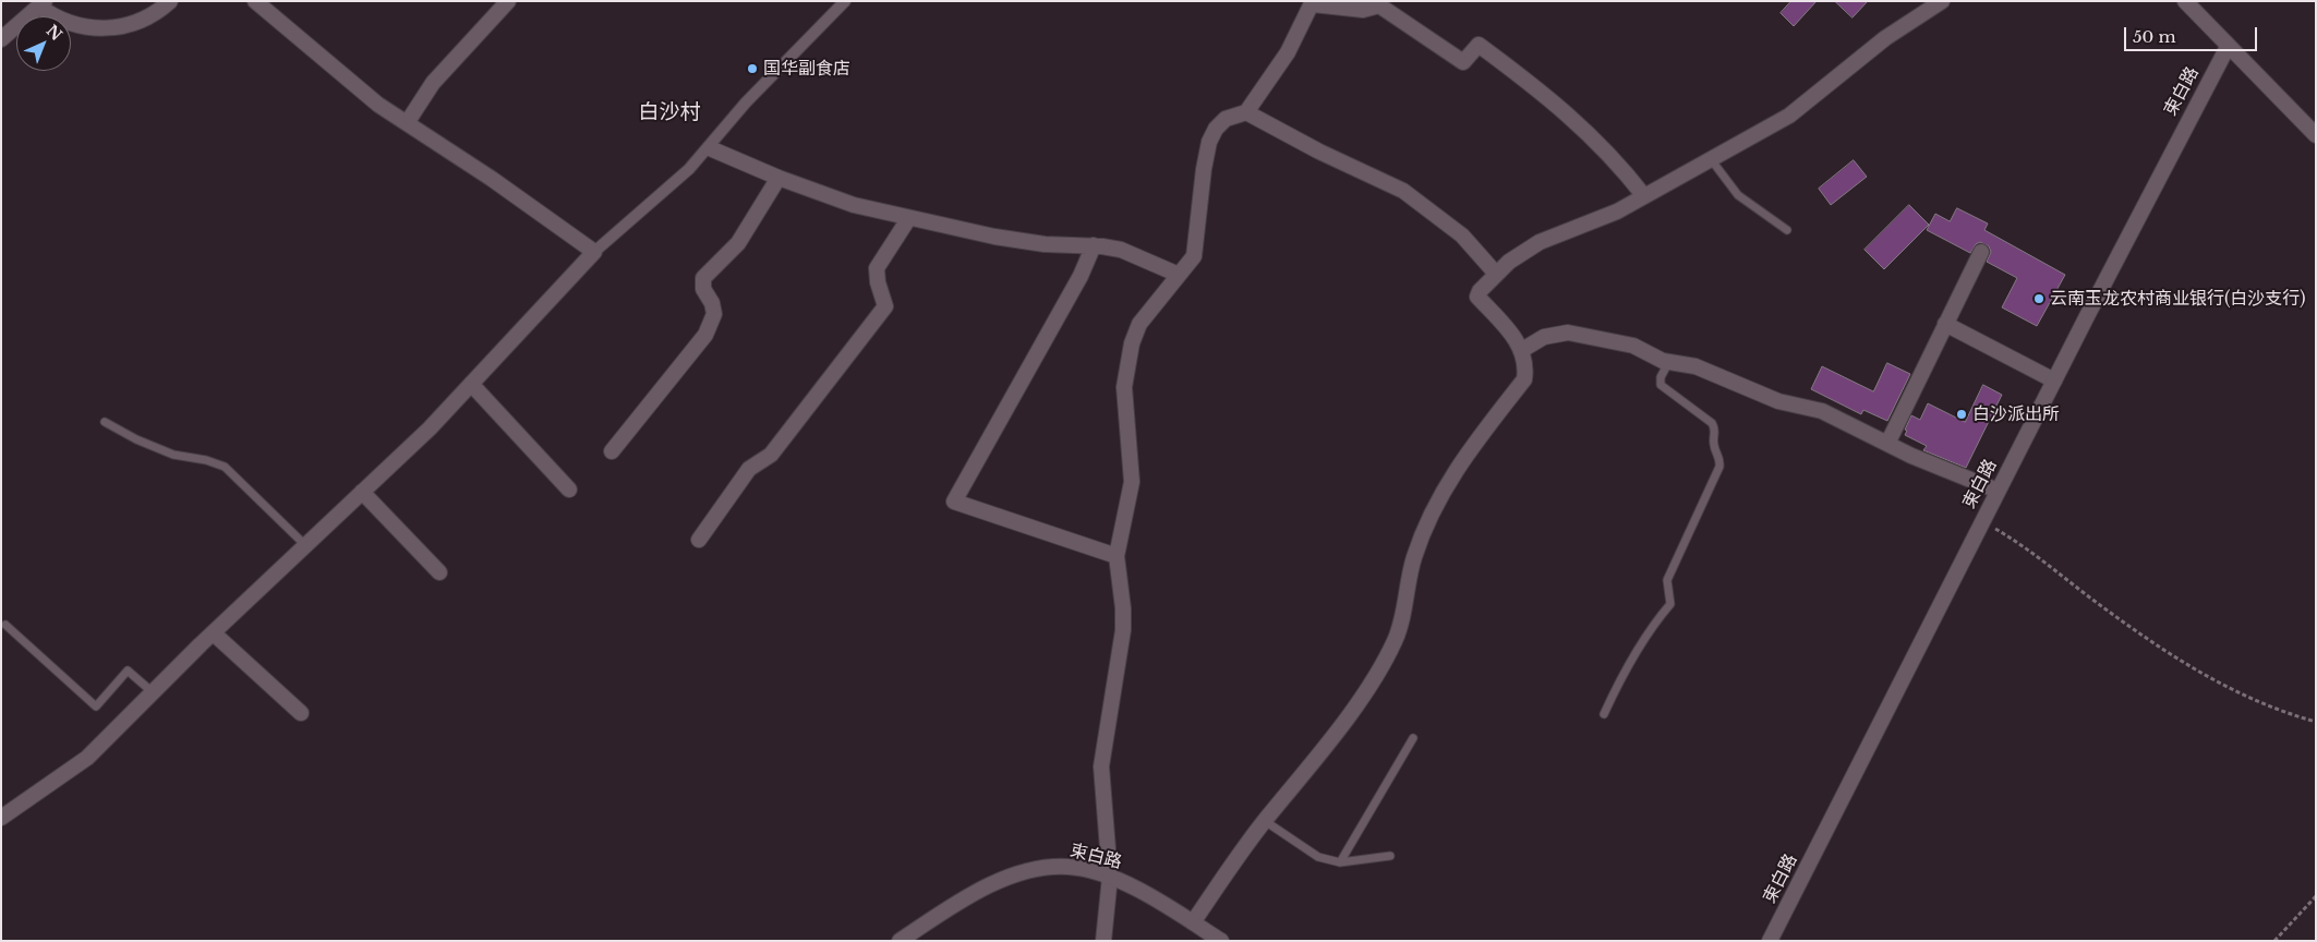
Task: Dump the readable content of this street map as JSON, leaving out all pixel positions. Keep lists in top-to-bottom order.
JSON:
{
  "streets": {
    "street": ["束白路"]
  },
  "districts": ["白沙村"],
  "places": ["国华副食店", "云南玉龙农村商业银行(白沙支行)", "白沙派出所"],
  "scale_bar": "50 m",
  "north": "top right"
}
